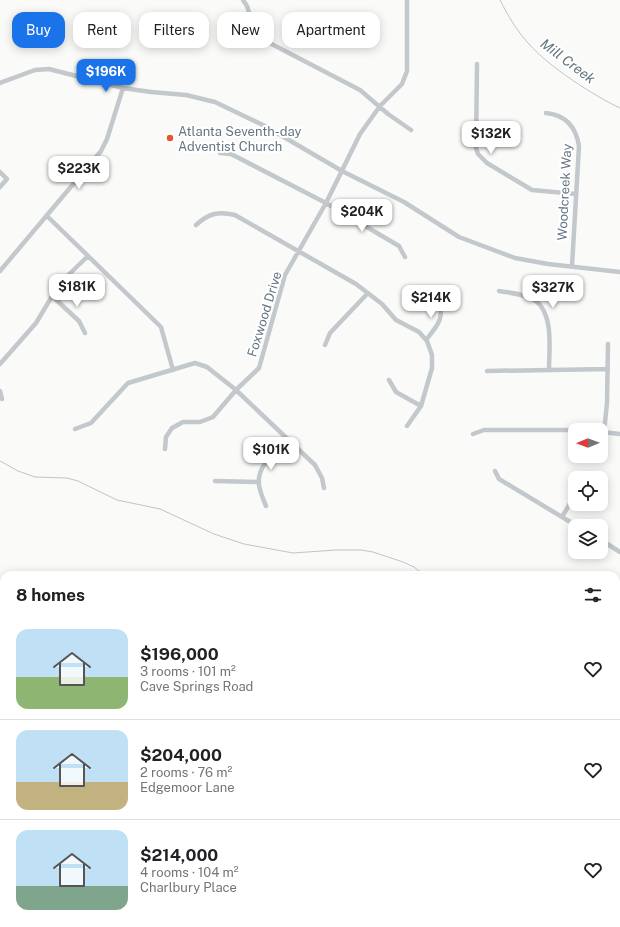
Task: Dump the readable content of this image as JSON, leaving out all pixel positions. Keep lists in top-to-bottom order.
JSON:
{
  "streets": {
    "street": ["Woodcreek Way", "Foxwood Drive"]
  },
  "water": ["Mill Creek"],
  "places": ["Atlanta Seventh-day Adventist Church"],
  "north": "left",
  "page": {
    "chip": [
      "Buy",
      "Rent",
      "Filters",
      "New",
      "Apartment"
    ],
    "price": [
      "$196K",
      "$132K",
      "$223K",
      "$204K",
      "$181K",
      "$327K",
      "$214K",
      "$101K"
    ],
    "heading": "8 homes",
    "list": [
      {
        "name": "$196,000",
        "note": "3 rooms · 101 m² · Cave Springs Road"
      },
      {
        "name": "$204,000",
        "note": "2 rooms · 76 m² · Edgemoor Lane"
      },
      {
        "name": "$214,000",
        "note": "4 rooms · 104 m² · Charlbury Place"
      }
    ]
  }
}
